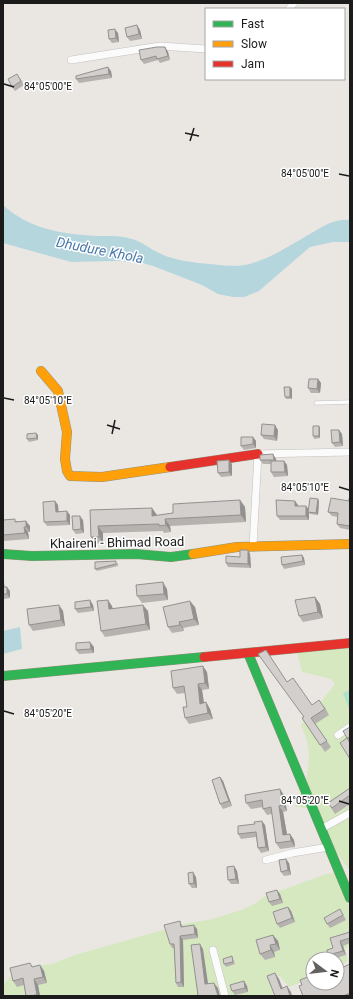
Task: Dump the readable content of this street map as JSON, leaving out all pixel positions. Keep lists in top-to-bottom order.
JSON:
{
  "streets": {
    "street": ["Khaireni - Bhimad Road"]
  },
  "water": ["Dhudure Khola"],
  "legend": ["Fast", "Slow", "Jam"],
  "north": "right",
  "coordinates": ["84°05'00\"E", "84°05'10\"E", "84°05'20\"E"]
}
